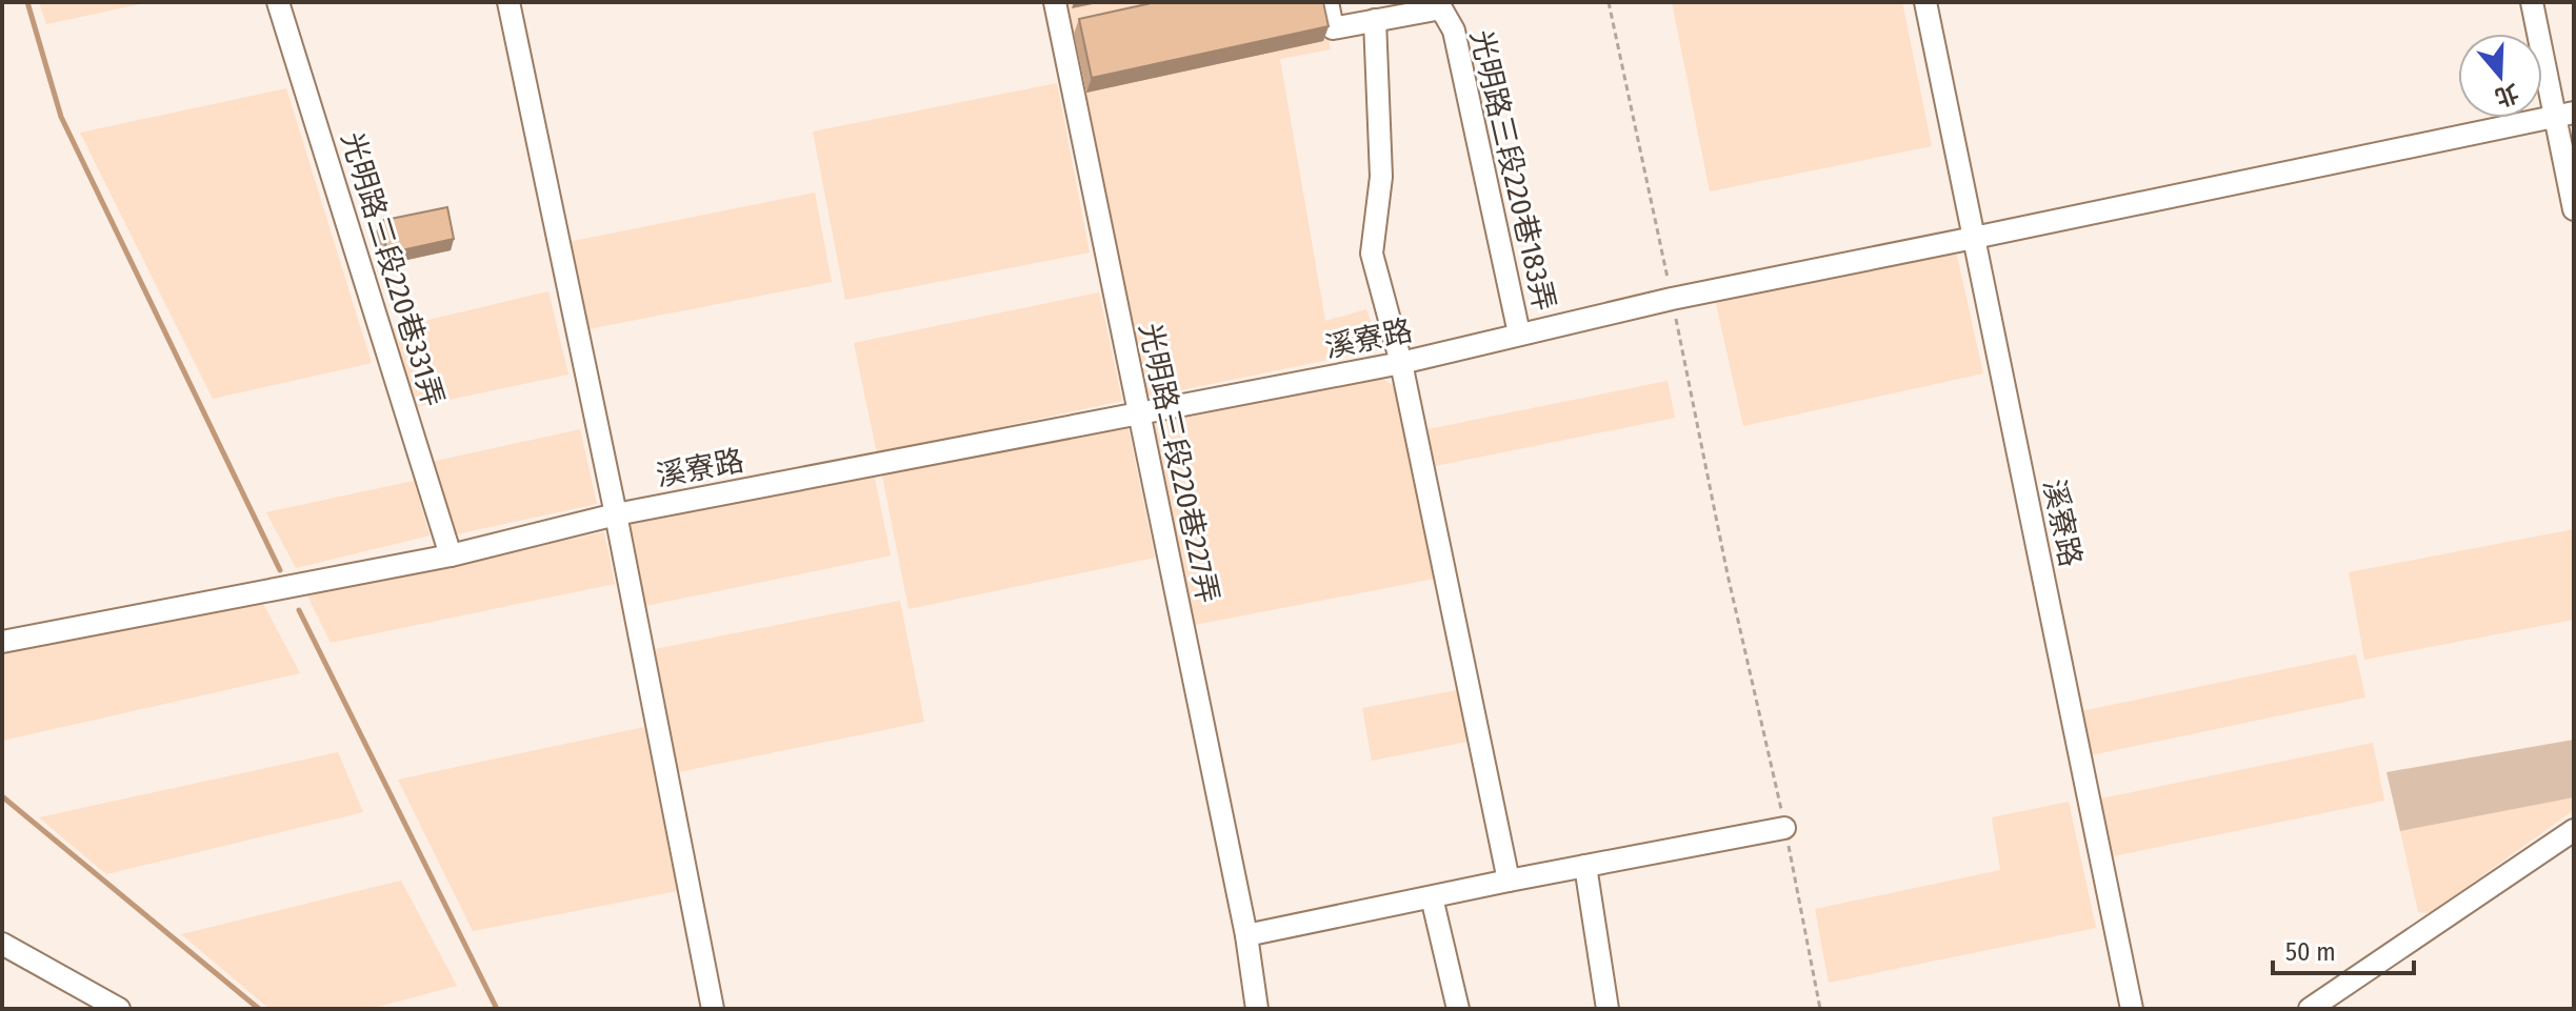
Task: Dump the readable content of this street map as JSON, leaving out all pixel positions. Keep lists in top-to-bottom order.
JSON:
{
  "streets": {
    "street": [
      "光明路三段220巷183弄",
      "光明路三段220巷331弄",
      "溪寮路",
      "光明路三段220巷227弄"
    ]
  },
  "crossings": [
    ["光明路三段220巷183弄", "溪寮路"],
    ["光明路三段220巷331弄", "溪寮路"],
    ["溪寮路", "光明路三段220巷227弄"]
  ],
  "scale_bar": "50 m",
  "north": "bottom"
}
